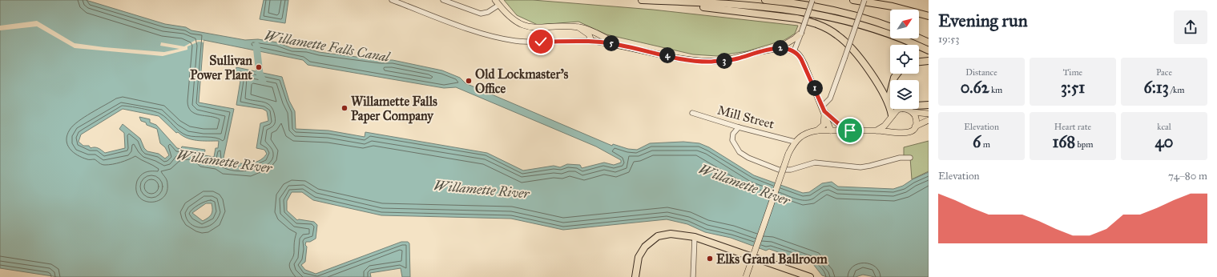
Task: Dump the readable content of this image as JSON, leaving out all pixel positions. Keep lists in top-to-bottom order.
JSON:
{
  "streets": {
    "street": ["Mill Street"]
  },
  "water": ["Willamette Falls Canal", "Willamette River"],
  "places": [
    "Sullivan Power Plant",
    "Old Lockmaster's Office",
    "Willamette Falls Paper Company",
    "Elks Grand Ballroom"
  ],
  "north": "top right",
  "page": {
    "heading": ["Evening run", "19:53"],
    "pins": [
      "5",
      "2",
      "4",
      "3",
      "1"
    ],
    "stats": [
      ["Distance", "0.62 km"],
      ["Time", "3:51"],
      ["Pace", "6:13 /km"],
      ["Elevation", "6 m"],
      ["Heart rate", "168 bpm"],
      ["kcal", "40"]
    ],
    "chart": ["Elevation", "74–80 m"]
  }
}
